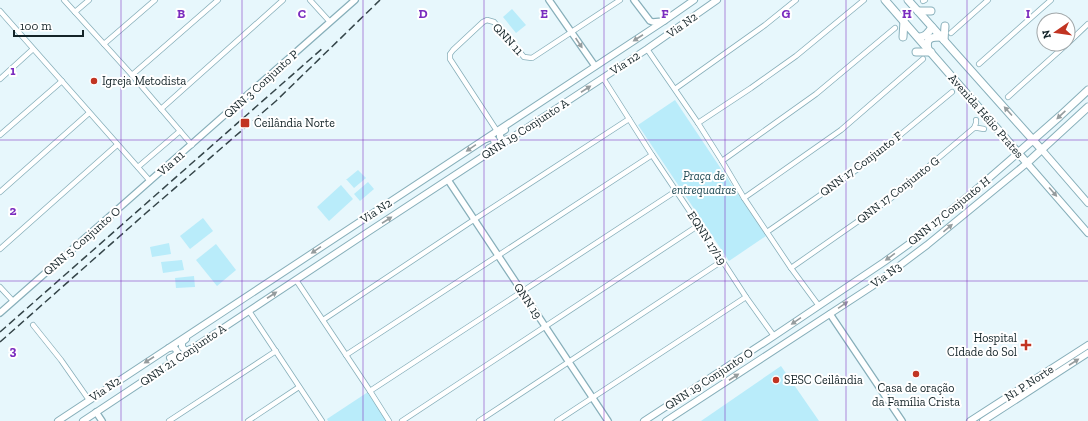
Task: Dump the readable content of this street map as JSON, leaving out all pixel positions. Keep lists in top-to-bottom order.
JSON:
{
  "streets": {
    "main road": [
      "Via N2",
      "Via n2",
      "Avenida Hélio Prates",
      "QNN 19 Conjunto A",
      "QNN 17 Conjunto H",
      "Via N3",
      "QNN 21 Conjunto A",
      "QNN 19 Conjunto O",
      "N1 P Norte"
    ],
    "street": [
      "QNN 11",
      "QNN 3 Conjunto P",
      "Via n1",
      "QNN 17 Conjunto F",
      "QNN 17 Conjunto G",
      "EQNN 17/19",
      "QNN 5 Conjunto O",
      "QNN 19"
    ]
  },
  "crossings": [
    ["Via N2", "QNN 11"],
    ["Via N2", "Via n2"],
    ["Via n2", "QNN 19 Conjunto A"],
    ["Via n2", "EQNN 17/19"],
    ["QNN 3 Conjunto P", "Via n1"],
    ["Avenida Hélio Prates", "QNN 17 Conjunto H"],
    ["Avenida Hélio Prates", "Via N3"],
    ["QNN 19 Conjunto A", "EQNN 17/19"],
    ["QNN 19 Conjunto A", "QNN 19"],
    ["Via n1", "QNN 5 Conjunto O"],
    ["EQNN 17/19", "QNN 19 Conjunto O"]
  ],
  "one_way": ["QNN 19 Conjunto A", "QNN 17 Conjunto H", "Via N3"],
  "parks": ["Praça de entrequadras"],
  "places": {
    "other": ["Igreja Metodista", "Casa de oração da Família Crista", "SESC Ceilândia"],
    "transit": ["Ceilândia Norte"],
    "health": ["Hospital CIdade do Sol"]
  },
  "scale_bar": "100 m",
  "north": "left",
  "grid": {
    "columns": [
      "B",
      "C",
      "D",
      "E",
      "F",
      "G",
      "H",
      "I"
    ],
    "rows": ["1", "2", "3"]
  }
}
